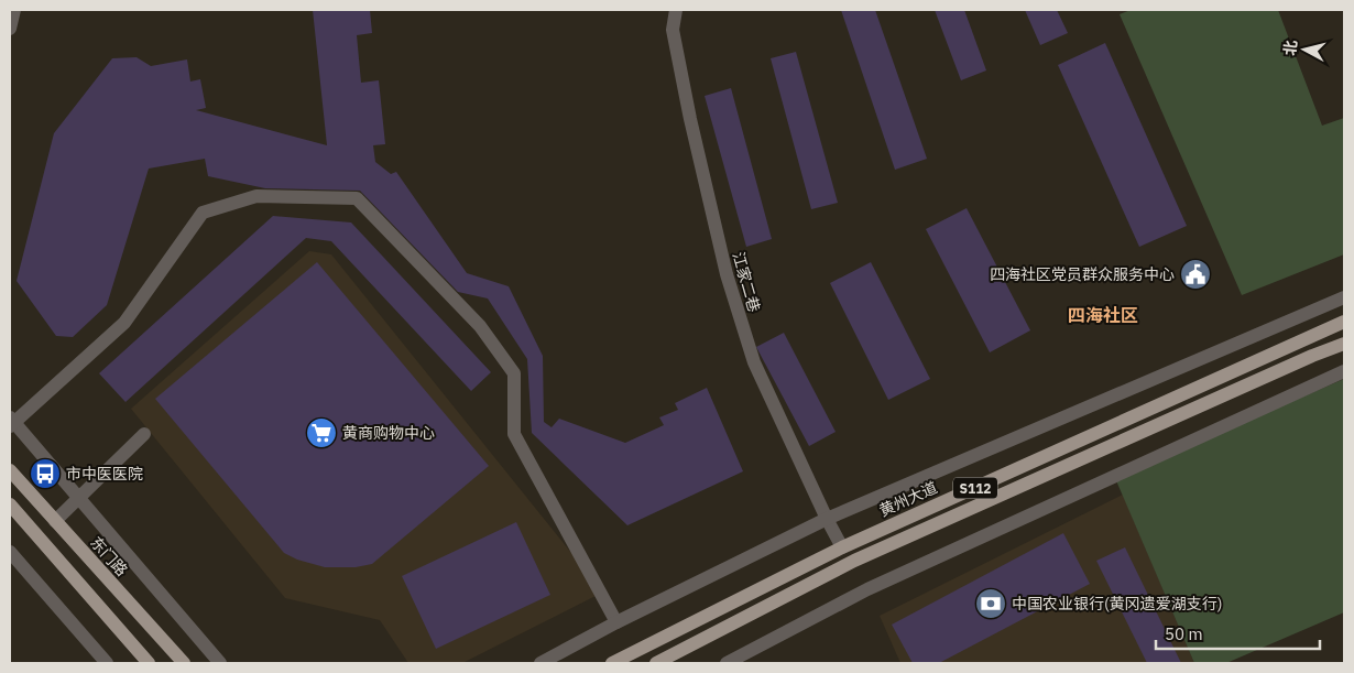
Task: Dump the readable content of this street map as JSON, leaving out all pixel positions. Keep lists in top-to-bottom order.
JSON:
{
  "streets": {
    "main road": ["S112", "黄州大道", "东门路"],
    "street": ["江家二巷"]
  },
  "crossings": [
    ["江家二巷", "黄州大道"]
  ],
  "districts": ["四海社区"],
  "places": {
    "public building": ["四海社区党员群众服务中心"],
    "supermarket": ["黄商购物中心"],
    "bus stop": ["市中医医院"],
    "bank": ["中国农业银行(黄冈遗爱湖支行)"]
  },
  "scale_bar": "50 m",
  "north": "left"
}
